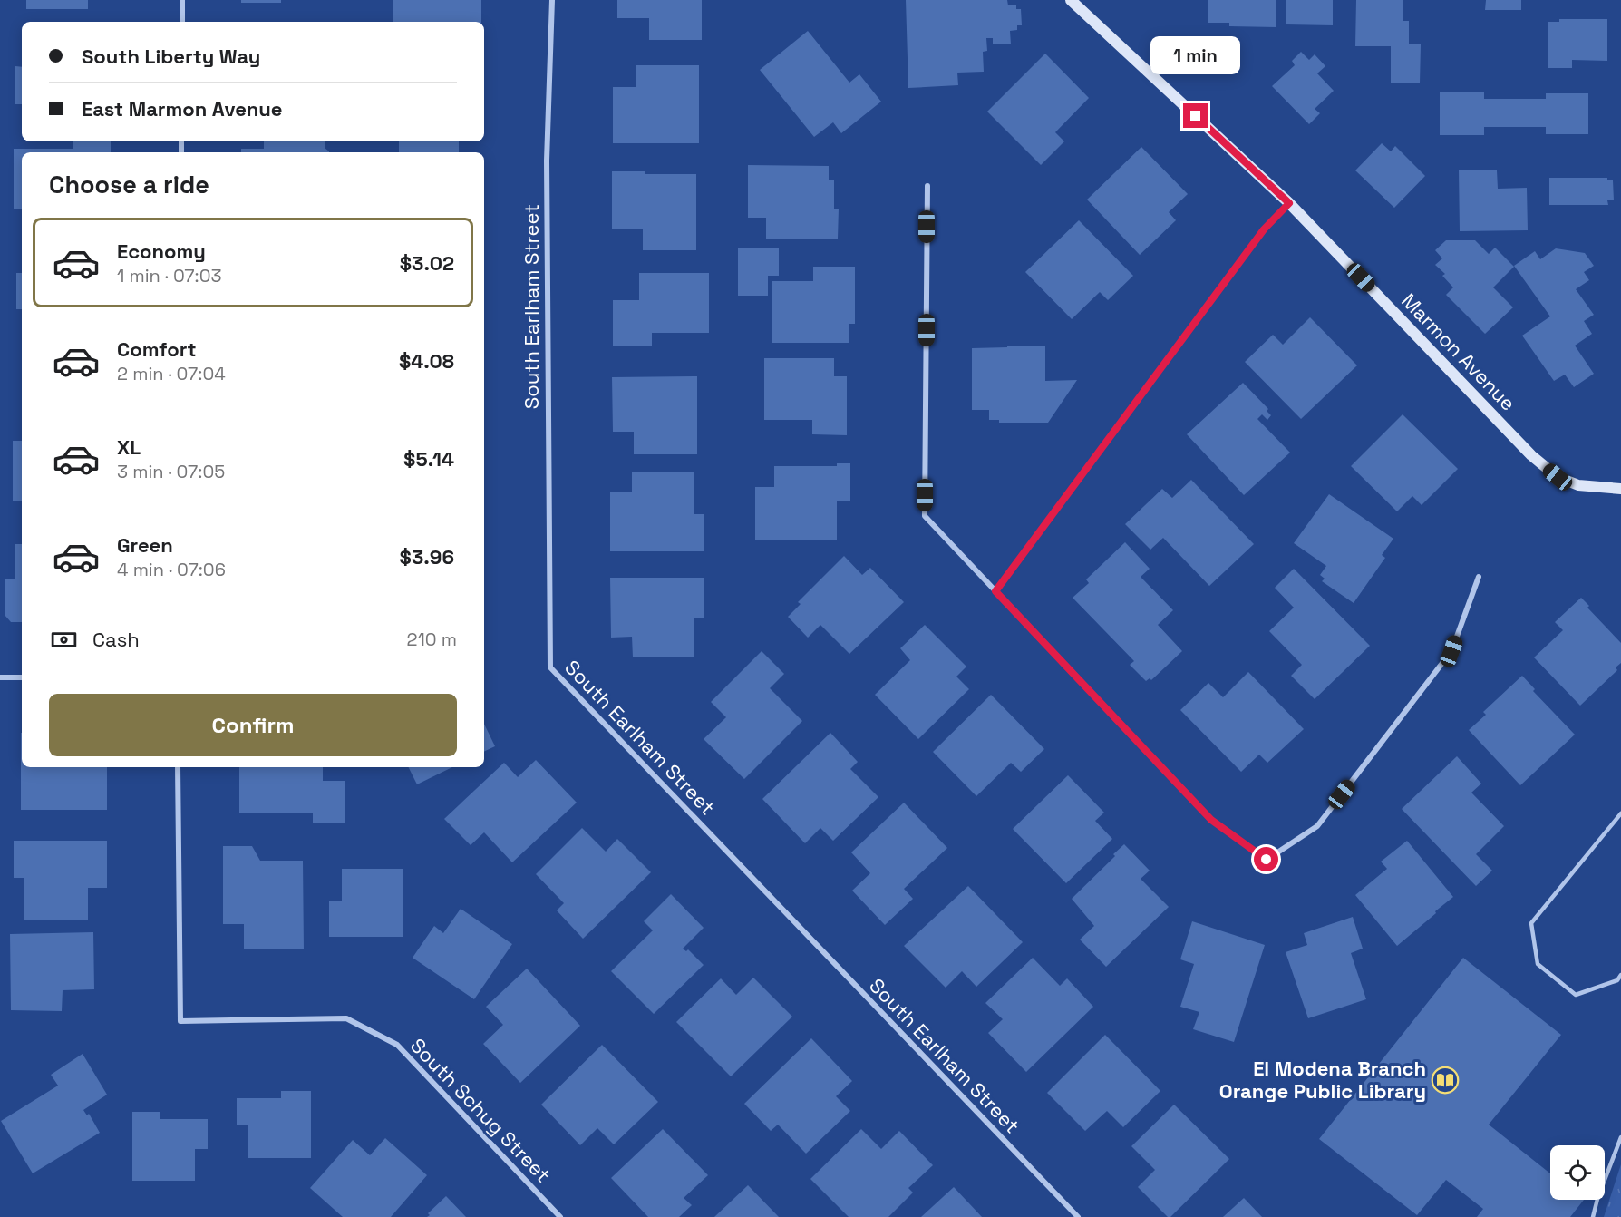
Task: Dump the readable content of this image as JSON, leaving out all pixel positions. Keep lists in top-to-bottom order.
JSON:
{
  "streets": {
    "street": ["South Earlham Street", "Marmon Avenue", "South Schug Street"]
  },
  "places": {
    "library": ["El Modena Branch Orange Public Library"]
  },
  "page": {
    "banner": ["South Liberty Way", "East Marmon Avenue"],
    "bubble": "1 min",
    "heading": "Choose a ride",
    "list": [
      {
        "name": "Economy",
        "note": "1 min · 07:03",
        "value": "$3.02"
      },
      {
        "name": "Comfort",
        "note": "2 min · 07:04",
        "value": "$4.08"
      },
      {
        "name": "XL",
        "note": "3 min · 07:05",
        "value": "$5.14"
      },
      {
        "name": "Green",
        "note": "4 min · 07:06",
        "value": "$3.96"
      }
    ],
    "pay": ["Cash", "210 m"],
    "buttons": "Confirm"
  }
}
